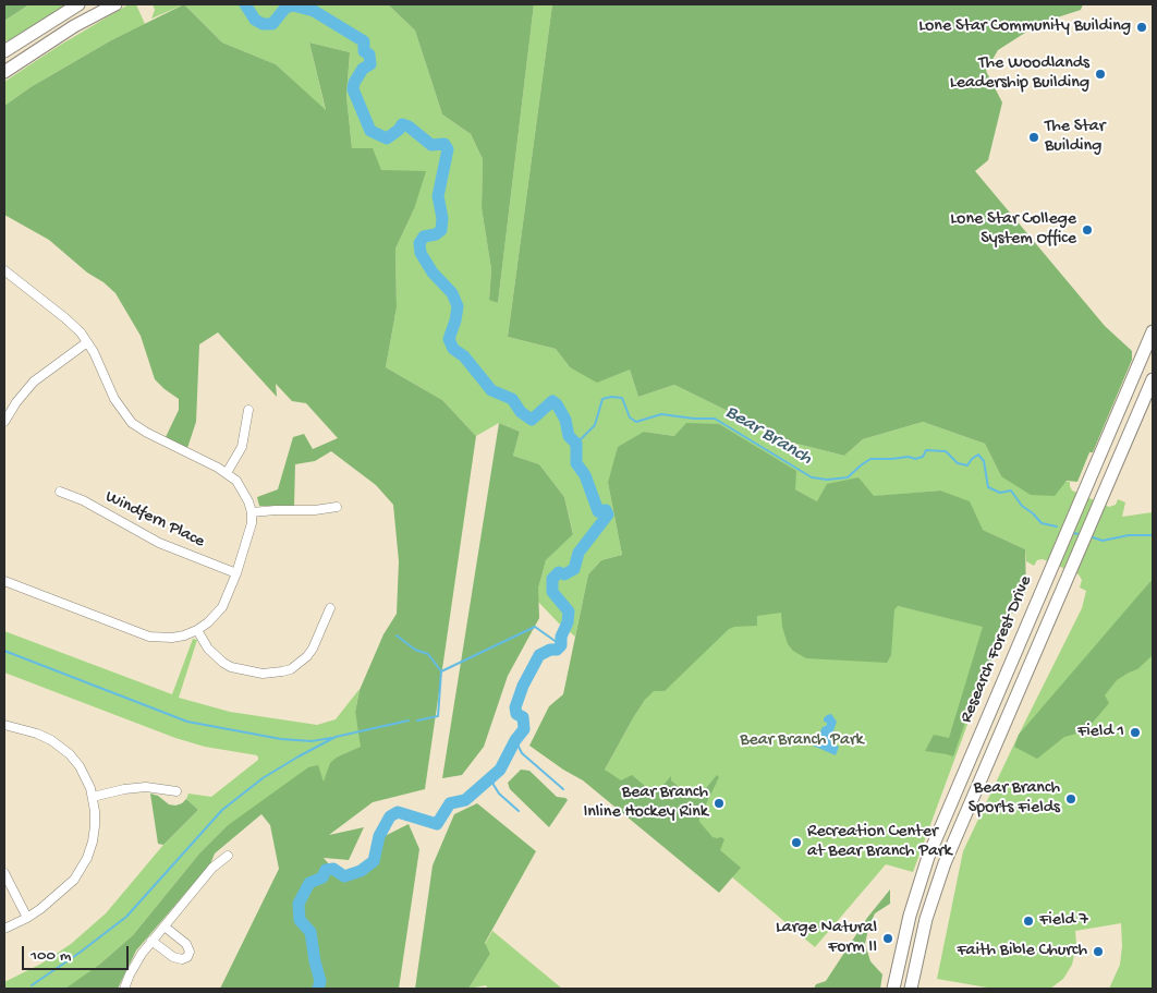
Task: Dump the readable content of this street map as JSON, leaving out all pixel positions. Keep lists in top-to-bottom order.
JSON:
{
  "streets": {
    "main road": ["Research Forest Drive"],
    "street": ["Windfern Place"]
  },
  "water": ["Bear Branch"],
  "parks": ["Bear Branch Park"],
  "places": [
    "Lone Star Community Building",
    "The Woodlands Leadership Building",
    "The Star Building",
    "Lone Star College System Office",
    "Field 1",
    "Bear Branch Sports Fields",
    "Bear Branch Inline Hockey Rink",
    "Recreation Center at Bear Branch Park",
    "Field 7",
    "Large Natural Form II",
    "Faith Bible Church"
  ],
  "scale_bar": "100 m"
}
